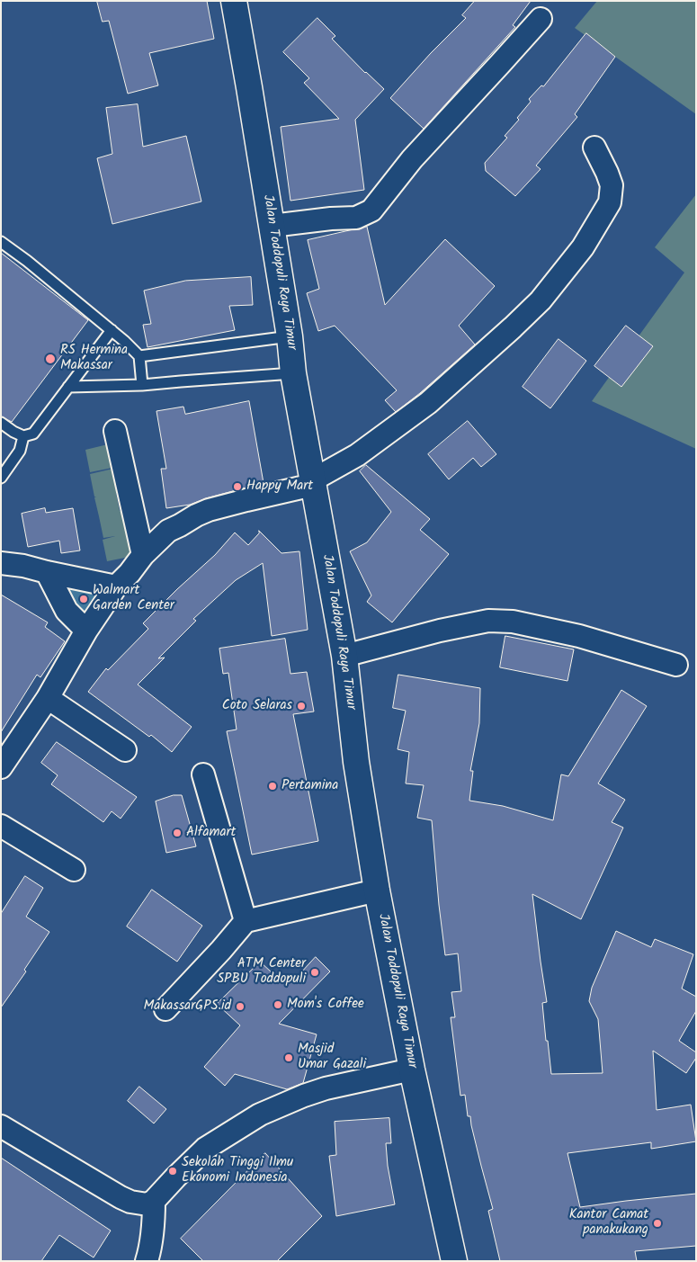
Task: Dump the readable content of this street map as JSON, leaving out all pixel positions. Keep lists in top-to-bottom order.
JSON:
{
  "streets": {
    "main road": ["Jalan Toddopuli Raya Timur"]
  },
  "places": [
    "RS Hermina Makassar",
    "Happy Mart",
    "Walmart Garden Center",
    "Coto Selaras",
    "Pertamina",
    "Alfamart",
    "ATM Center SPBU Toddopuli",
    "Mom's Coffee",
    "MakassarGPS.id",
    "Masjid Umar Gazali",
    "Sekolah Tinggi Ilmu Ekonomi Indonesia",
    "Kantor Camat panakukang"
  ]
}
